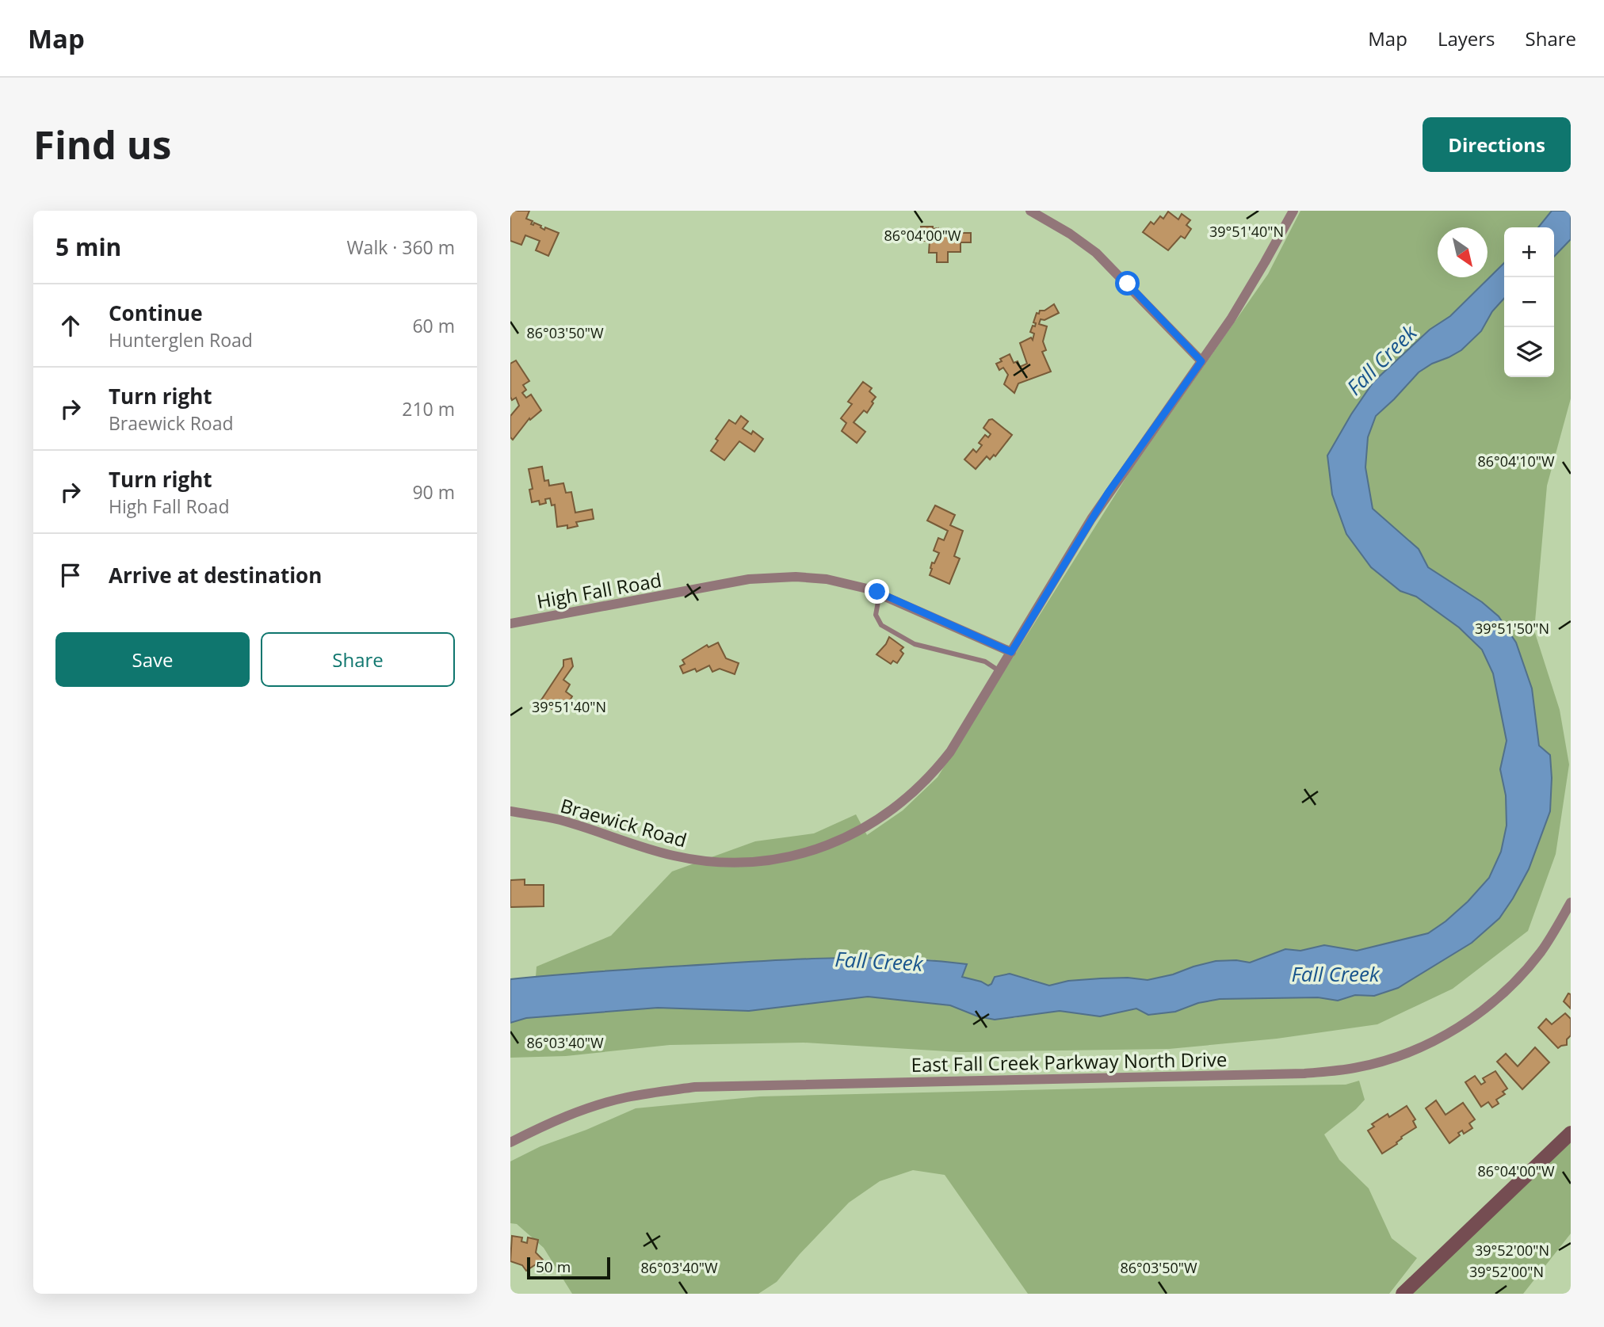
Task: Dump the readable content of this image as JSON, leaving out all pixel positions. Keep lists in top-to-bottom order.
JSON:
{
  "streets": {
    "street": ["High Fall Road", "Braewick Road", "East Fall Creek Parkway North Drive"]
  },
  "crossings": [
    ["High Fall Road", "Braewick Road"]
  ],
  "water": ["Fall Creek"],
  "scale_bar": "50 m",
  "north": "bottom right",
  "page": {
    "header": "Map",
    "nav": ["Map", "Layers", "Share"],
    "buttons": [
      "Directions",
      ["Save", "Share"]
    ],
    "title": "Find us",
    "heading": ["5 min", "Walk · 360 m"],
    "map_buttons": ["+", "−"],
    "list": [
      ["Continue", "Hunterglen Road", "60 m"],
      ["Turn right", "Braewick Road", "210 m"],
      ["Turn right", "High Fall Road", "90 m"],
      "Arrive at destination"
    ],
    "scale": "50 m"
  },
  "coordinates": [
    "39°51'40\"N",
    "86°04'00\"W",
    "86°03'50\"W",
    "86°04'10\"W",
    "39°51'50\"N",
    "86°03'40\"W",
    "39°52'00\"N"
  ]
}
